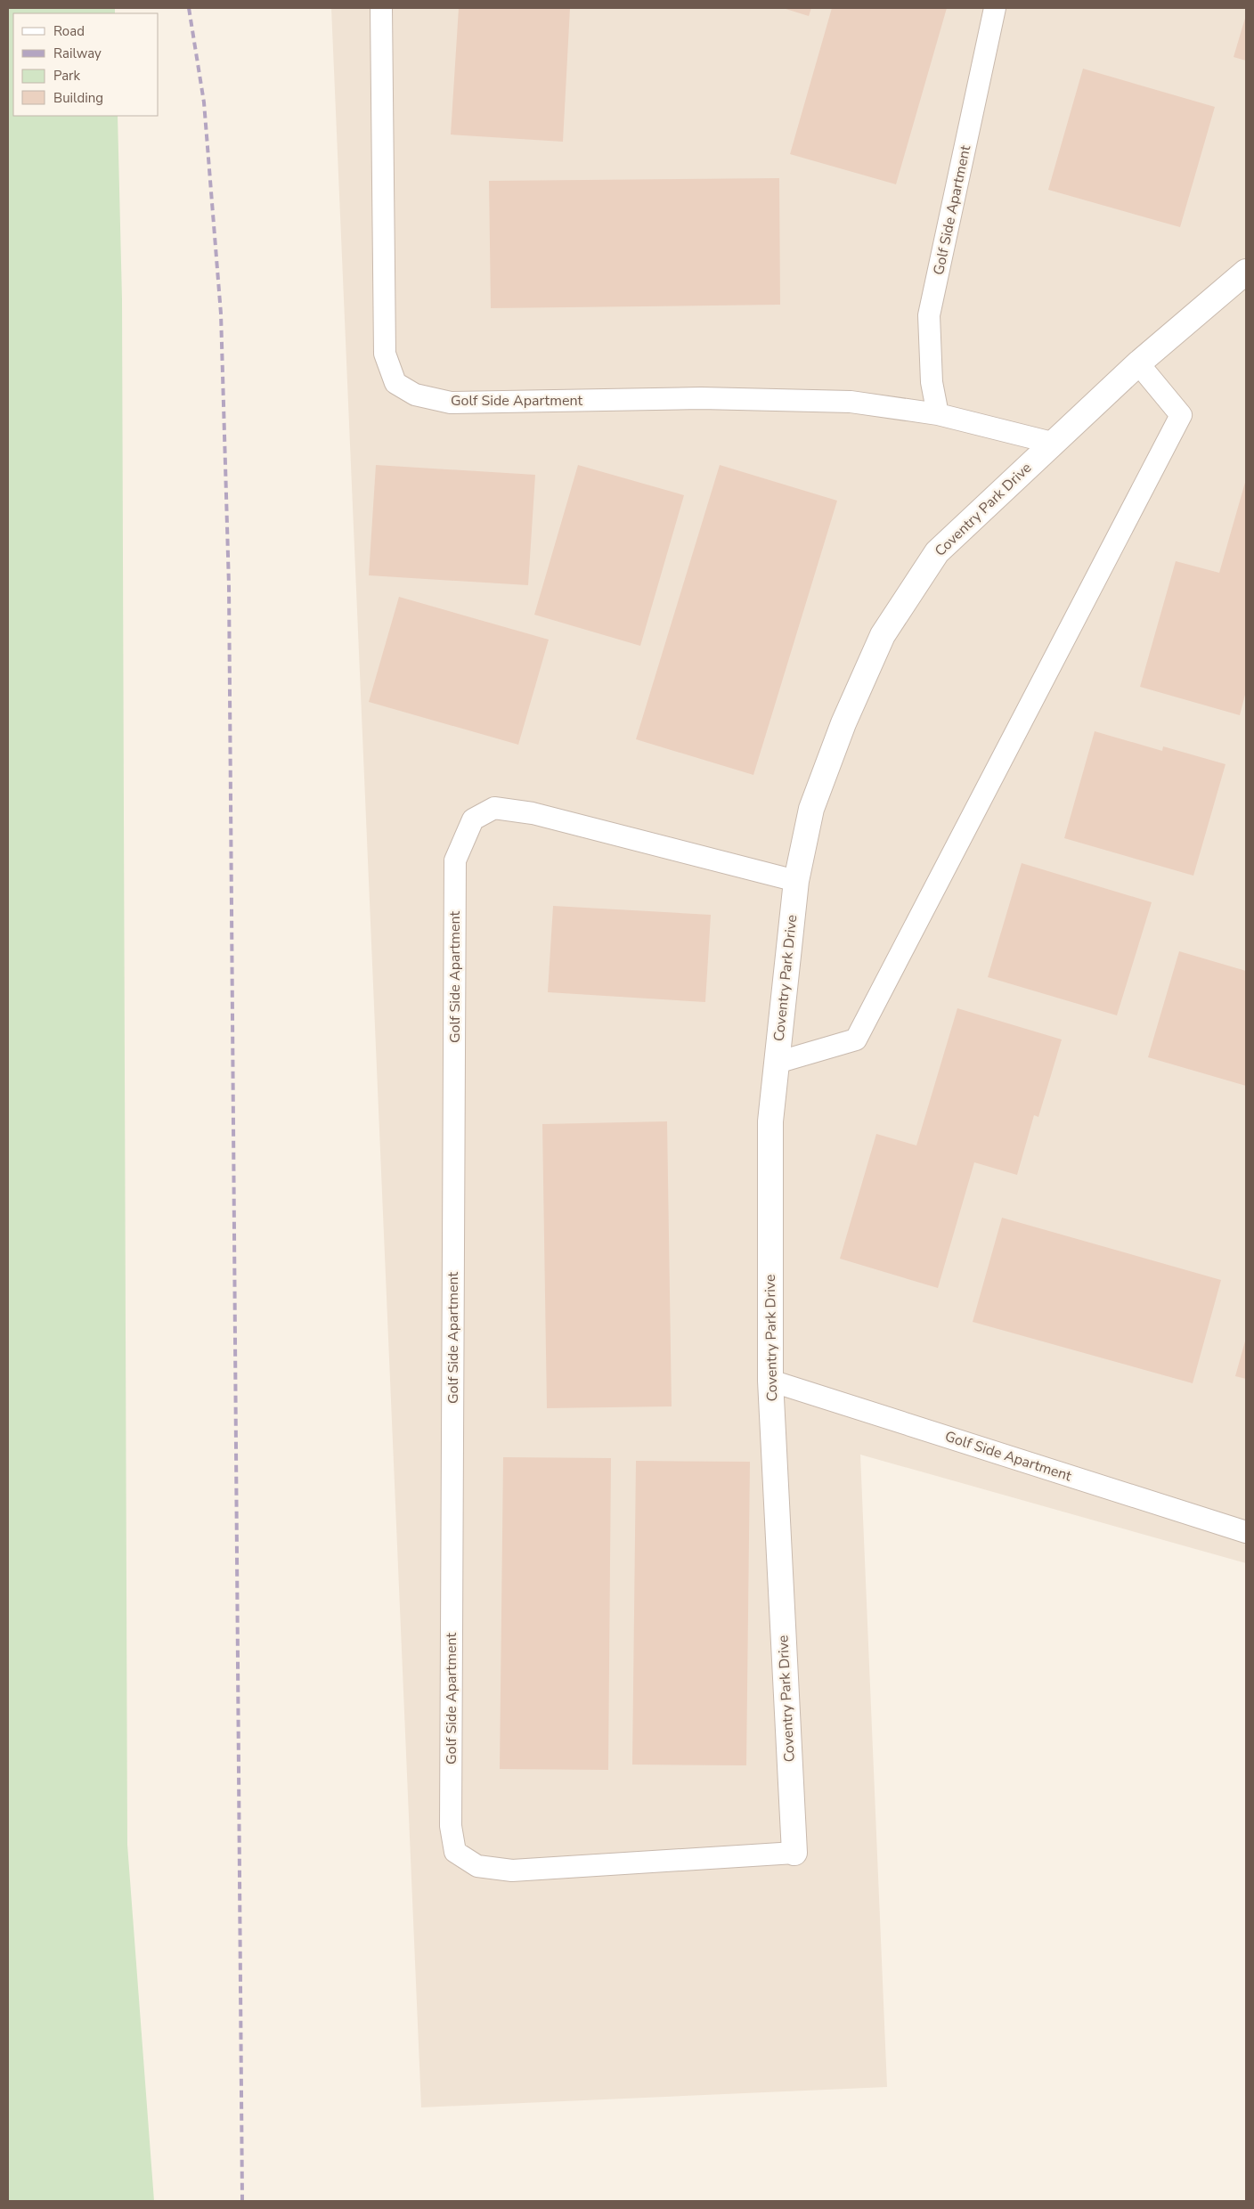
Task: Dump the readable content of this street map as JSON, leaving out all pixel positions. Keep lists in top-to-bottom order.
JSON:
{
  "streets": {
    "street": ["Coventry Park Drive"],
    "lane": ["Golf Side Apartment"]
  },
  "crossings": [
    ["Golf Side Apartment", "Coventry Park Drive"]
  ],
  "legend": [
    "Road",
    "Railway",
    "Park",
    "Building"
  ]
}
